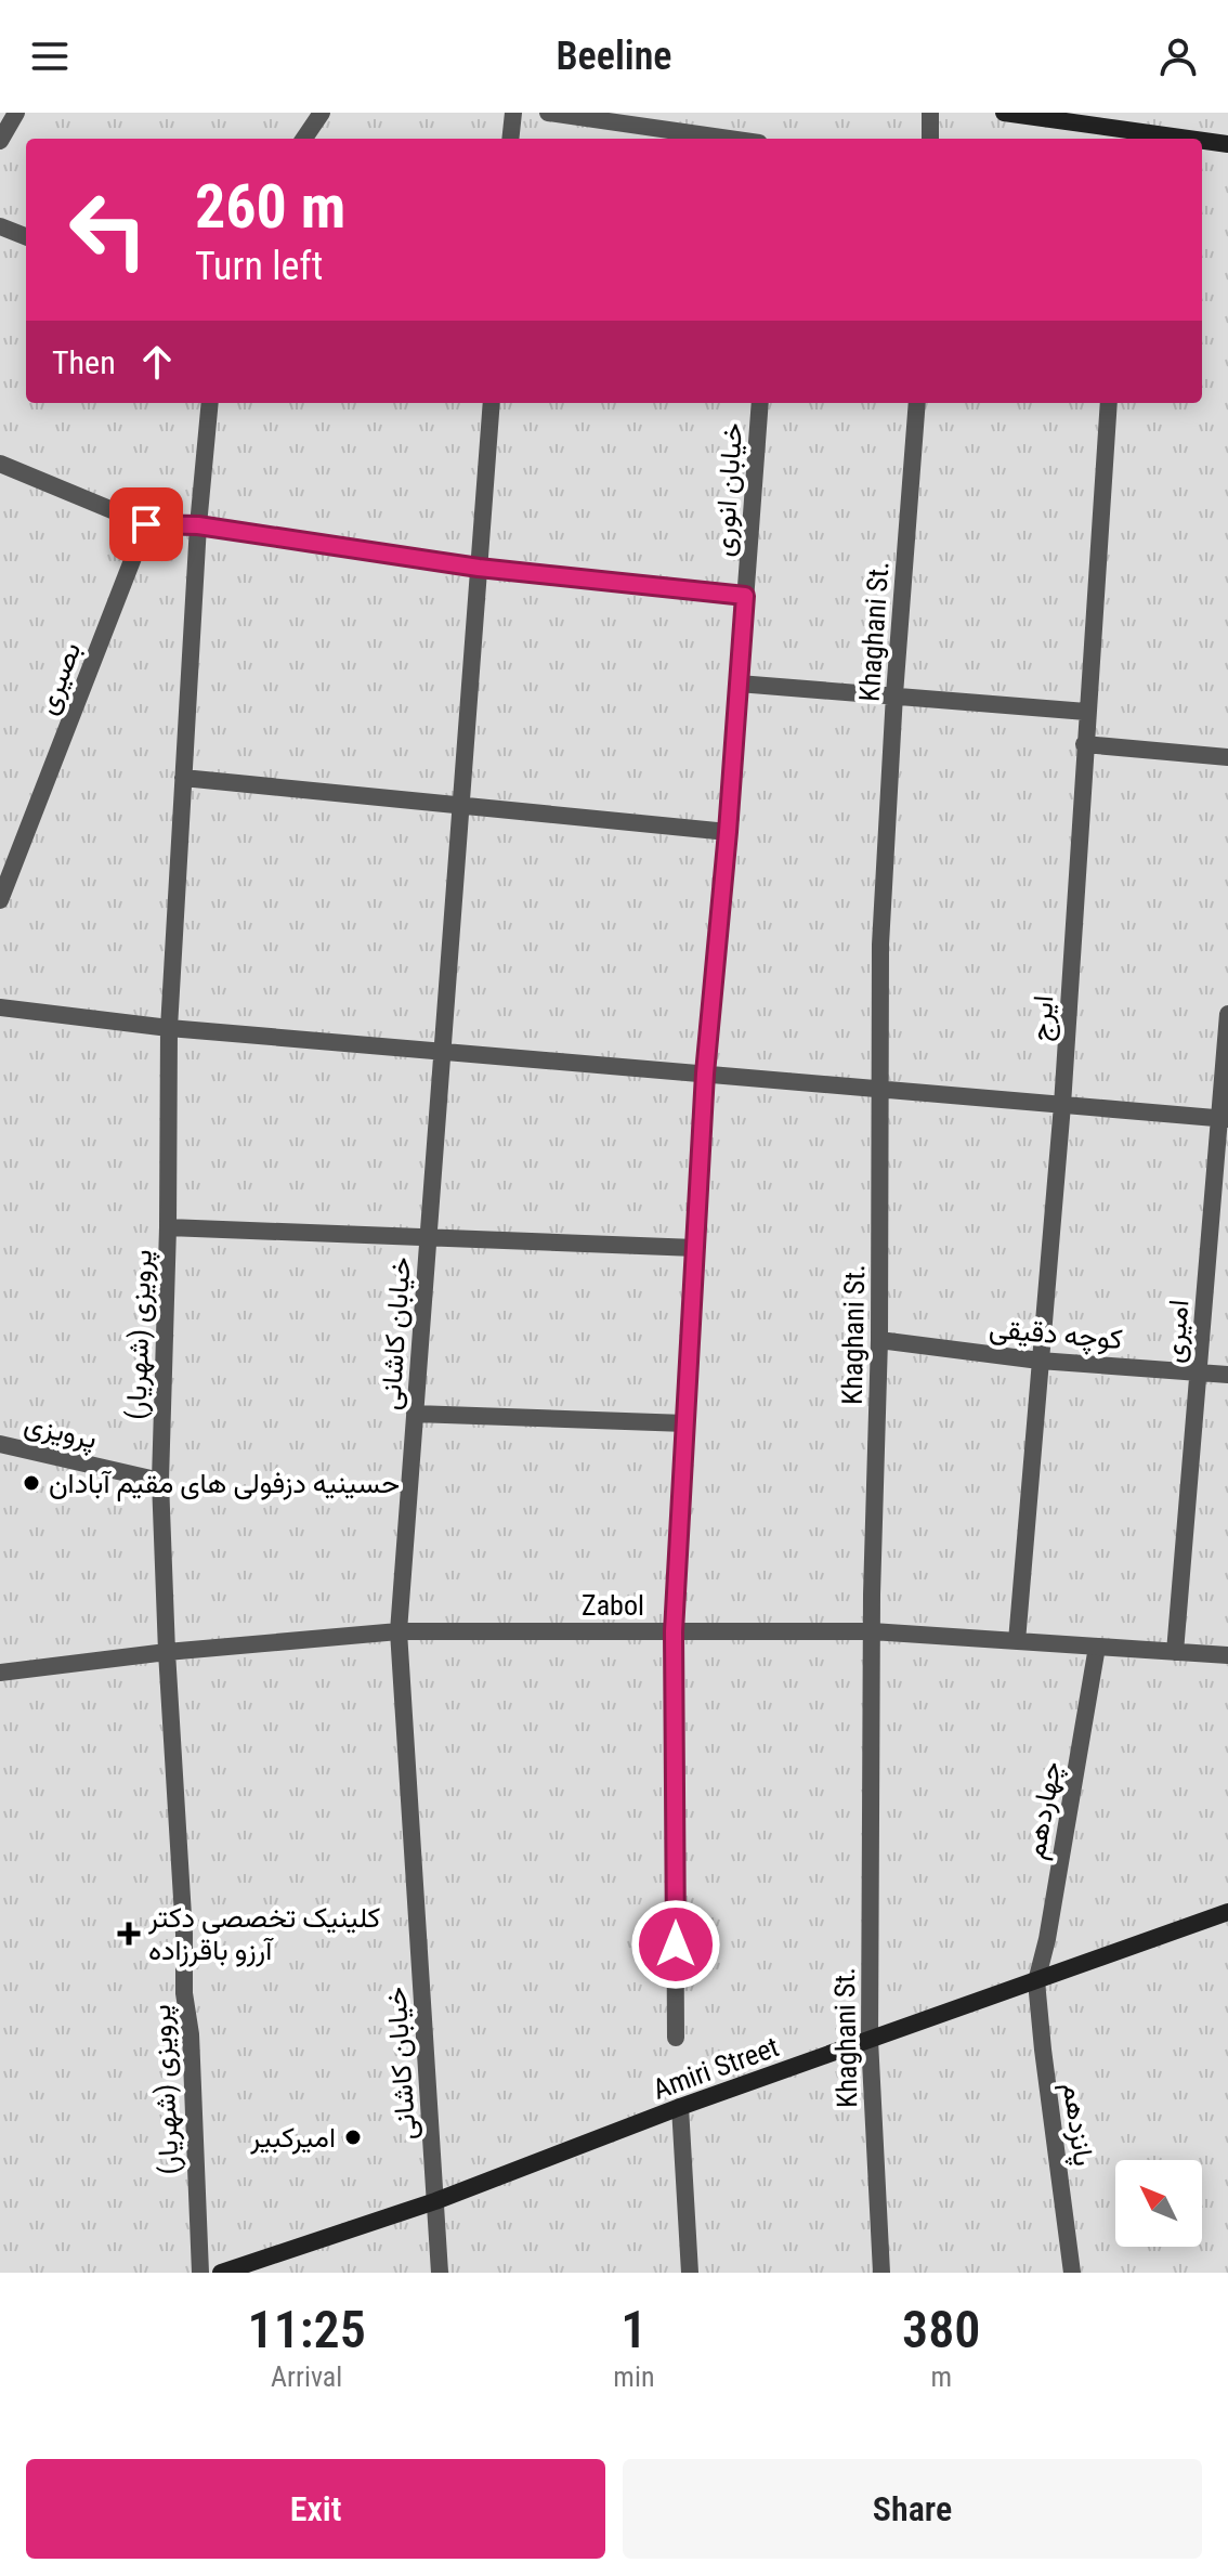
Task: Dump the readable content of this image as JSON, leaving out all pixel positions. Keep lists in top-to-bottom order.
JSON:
{
  "streets": {
    "street": [
      "خیابان انوری",
      "Khaghani St.",
      "بصیری",
      "ایرج",
      "امیری",
      "خیابان کاشانی",
      "کوچه دقیقی",
      "پرویزی (شهریار)",
      "پرویزی",
      "Zabol",
      "چهاردهم",
      "Amiri Street",
      "پانزدهم"
    ]
  },
  "crossings": [
    ["خیابان انوری", "Zabol"],
    ["Khaghani St.", "کوچه دقیقی"],
    ["Khaghani St.", "Zabol"],
    ["Khaghani St.", "Amiri Street"],
    ["ایرج", "کوچه دقیقی"],
    ["ایرج", "Zabol"],
    ["امیری", "کوچه دقیقی"],
    ["امیری", "Zabol"],
    ["خیابان کاشانی", "Zabol"],
    ["خیابان کاشانی", "Amiri Street"],
    ["پرویزی (شهریار)", "پرویزی"],
    ["پرویزی (شهریار)", "Zabol"],
    ["Zabol", "چهاردهم"],
    ["چهاردهم", "Amiri Street"],
    ["چهاردهم", "پانزدهم"],
    ["Amiri Street", "پانزدهم"]
  ],
  "places": {
    "other": ["حسینیه دزفولی های مقیم آبادان", "امیرکبیر"],
    "health": ["کلینیک تخصصی دکتر آرزو باقرزاده"]
  },
  "north": "top left",
  "page": {
    "header": "Beeline",
    "turn": ["260 m", "Turn left"],
    "then": "Then",
    "eta": [
      "11:25",
      "Arrival",
      "1",
      "min",
      "380",
      "m"
    ],
    "buttons": ["Exit", "Share"]
  }
}
